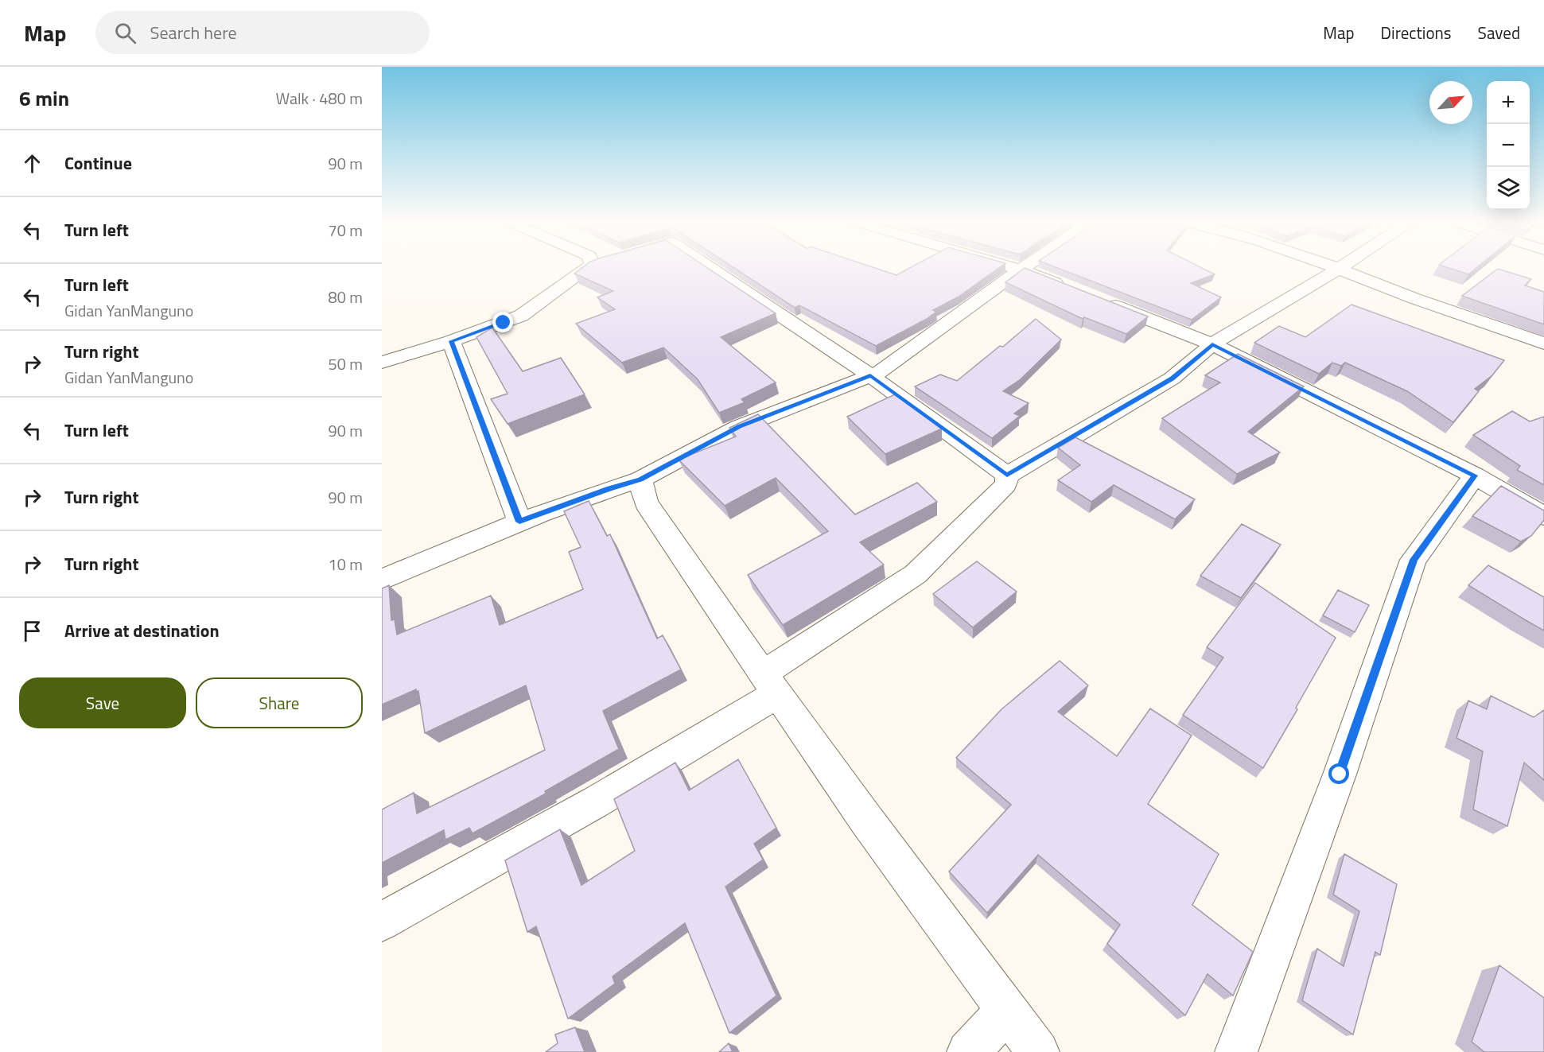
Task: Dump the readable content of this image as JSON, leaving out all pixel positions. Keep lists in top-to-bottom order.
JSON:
{
  "north": "top right",
  "page": {
    "header": "Map",
    "search": "Search here",
    "nav": ["Map", "Directions", "Saved"],
    "heading": ["6 min", "Walk · 480 m"],
    "map_buttons": ["+", "−"],
    "list": [
      ["Continue", "90 m"],
      ["Turn left", "70 m"],
      ["Turn left", "Gidan YanManguno", "80 m"],
      ["Turn right", "Gidan YanManguno", "50 m"],
      ["Turn left", "90 m"],
      ["Turn right", "90 m"],
      ["Turn right", "10 m"],
      "Arrive at destination"
    ],
    "buttons": ["Save", "Share"]
  }
}
